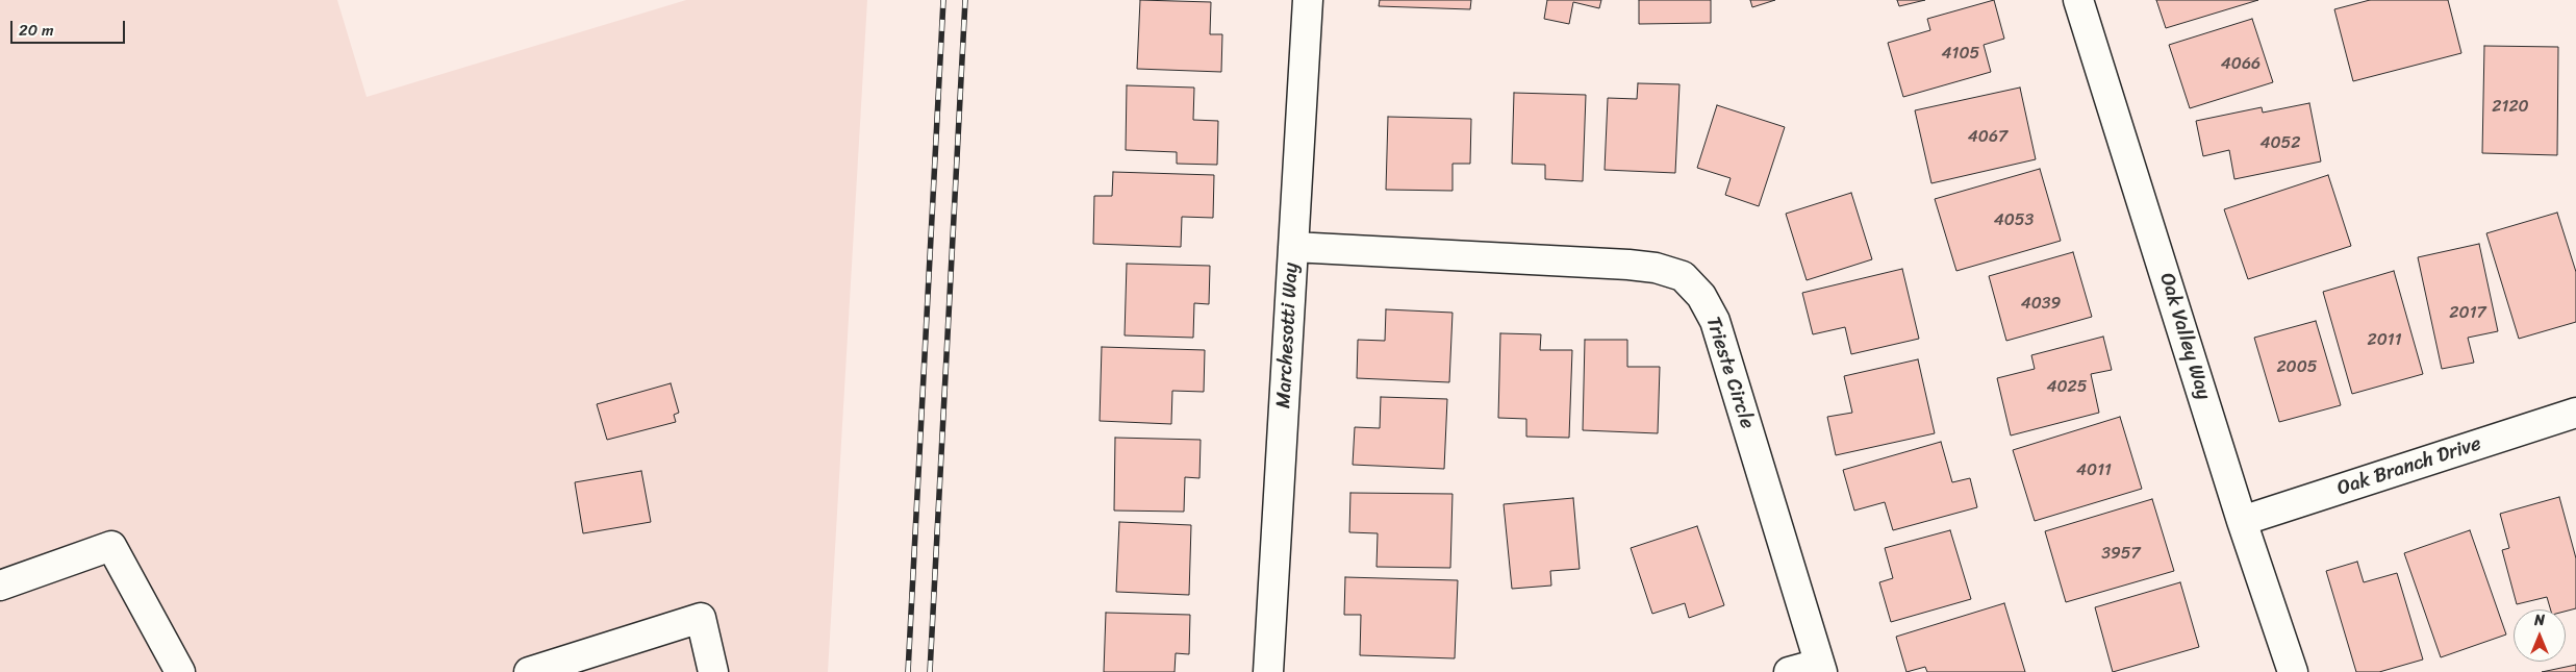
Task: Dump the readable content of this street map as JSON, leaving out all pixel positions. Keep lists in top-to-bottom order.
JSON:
{
  "streets": {
    "street": [
      "Marchesotti Way",
      "Oak Valley Way",
      "Trieste Circle",
      "Oak Branch Drive"
    ]
  },
  "crossings": [
    ["Marchesotti Way", "Trieste Circle"],
    ["Oak Valley Way", "Oak Branch Drive"]
  ],
  "house_numbers": [
    "4105",
    "4066",
    "2120",
    "4067",
    "4052",
    "4053",
    "4039",
    "2017",
    "2011",
    "2005",
    "4025",
    "4011",
    "3957"
  ],
  "scale_bar": "20 m",
  "north": "top"
}
